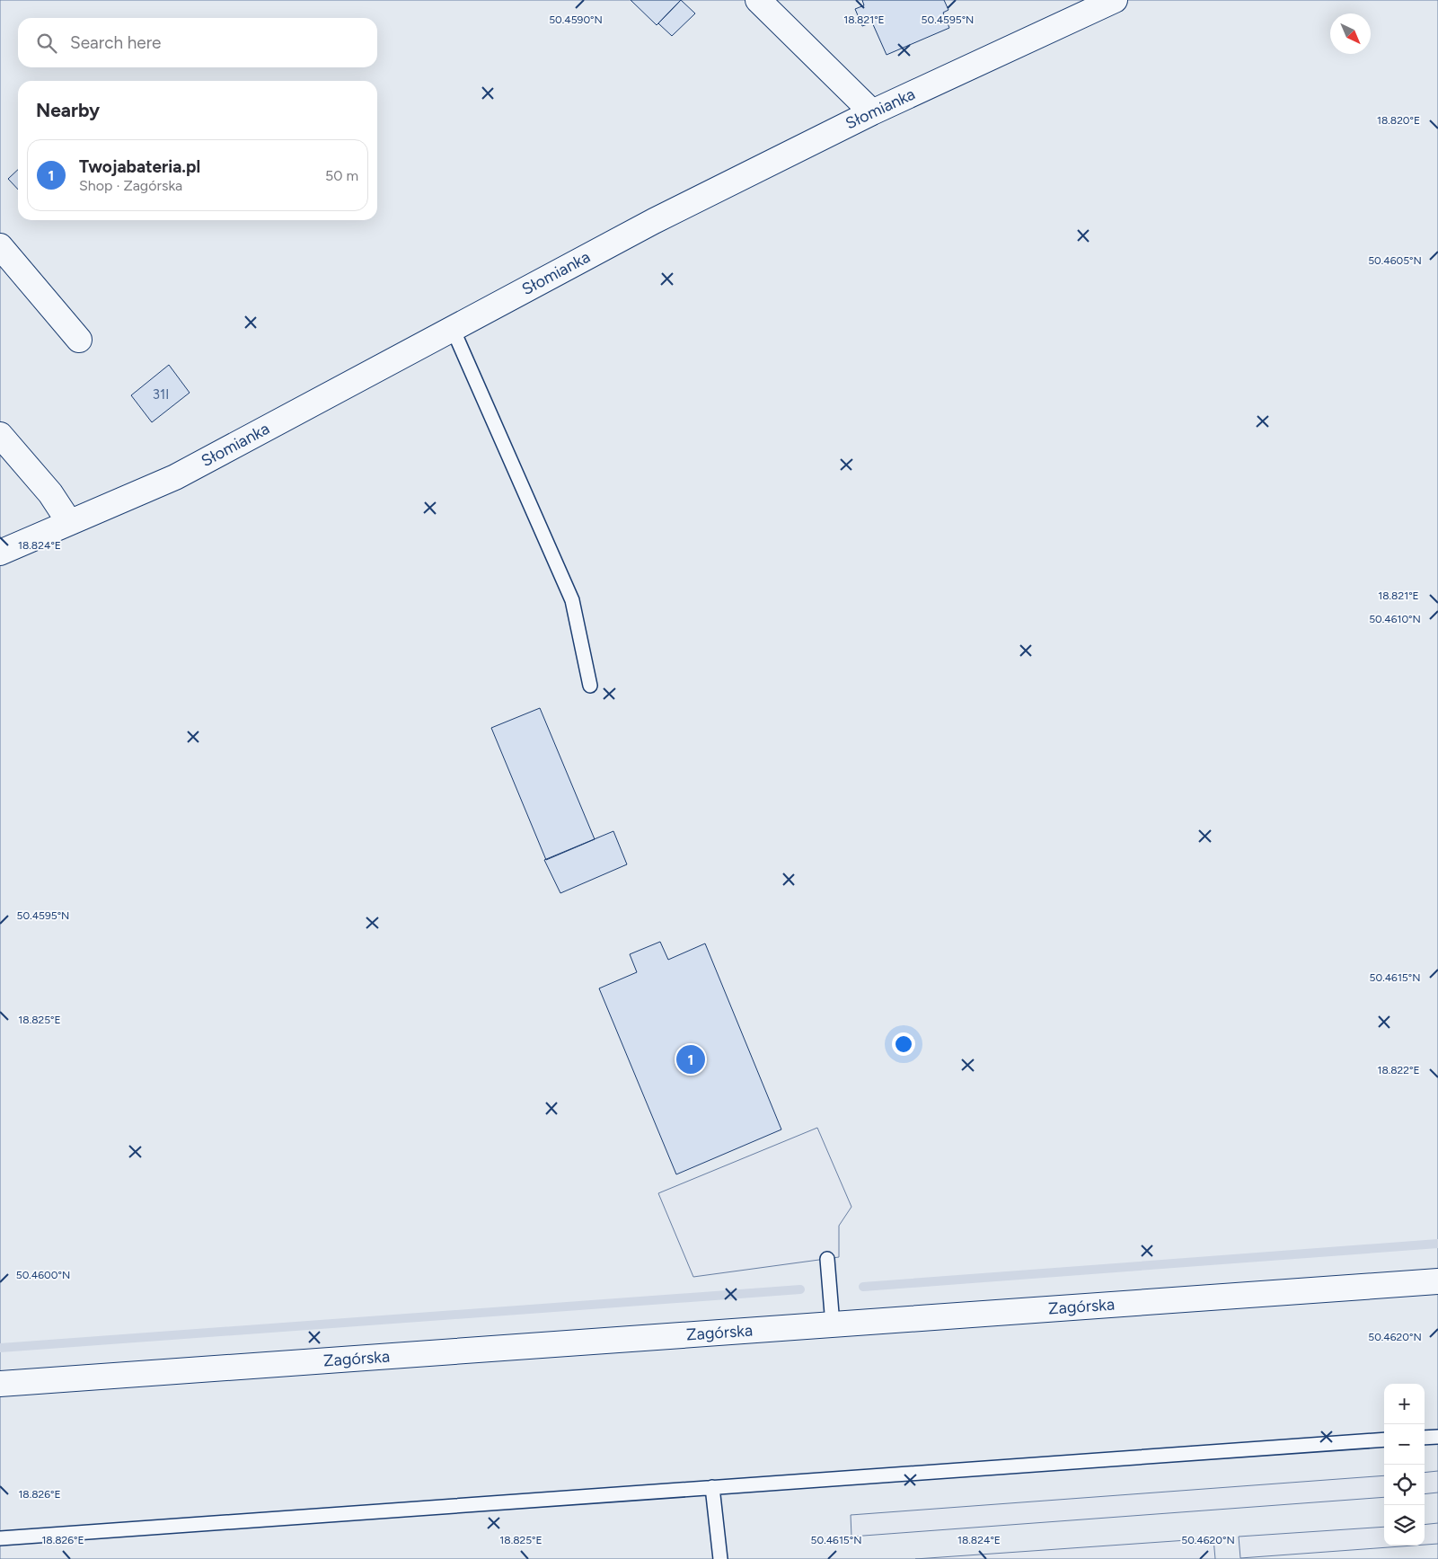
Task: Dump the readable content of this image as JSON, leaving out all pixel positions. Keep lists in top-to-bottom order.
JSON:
{
  "streets": {
    "main road": ["Słomianka", "Zagórska"]
  },
  "house_numbers": ["31I"],
  "north": "bottom right",
  "page": {
    "search": "Search here",
    "heading": "Nearby",
    "list": [
      {
        "mark": "1",
        "name": "Twojabateria.pl",
        "note": "Shop · Zagórska",
        "value": "50 m"
      }
    ],
    "pins": "1",
    "map_buttons": ["+", "−"]
  },
  "coordinates": [
    "50.4595°N",
    "50.4590°N",
    "18.821°E",
    "18.820°E",
    "50.4605°N",
    "18.824°E",
    "50.4610°N",
    "50.4615°N",
    "18.825°E",
    "18.822°E",
    "50.4600°N",
    "50.4620°N",
    "18.826°E"
  ]
}
